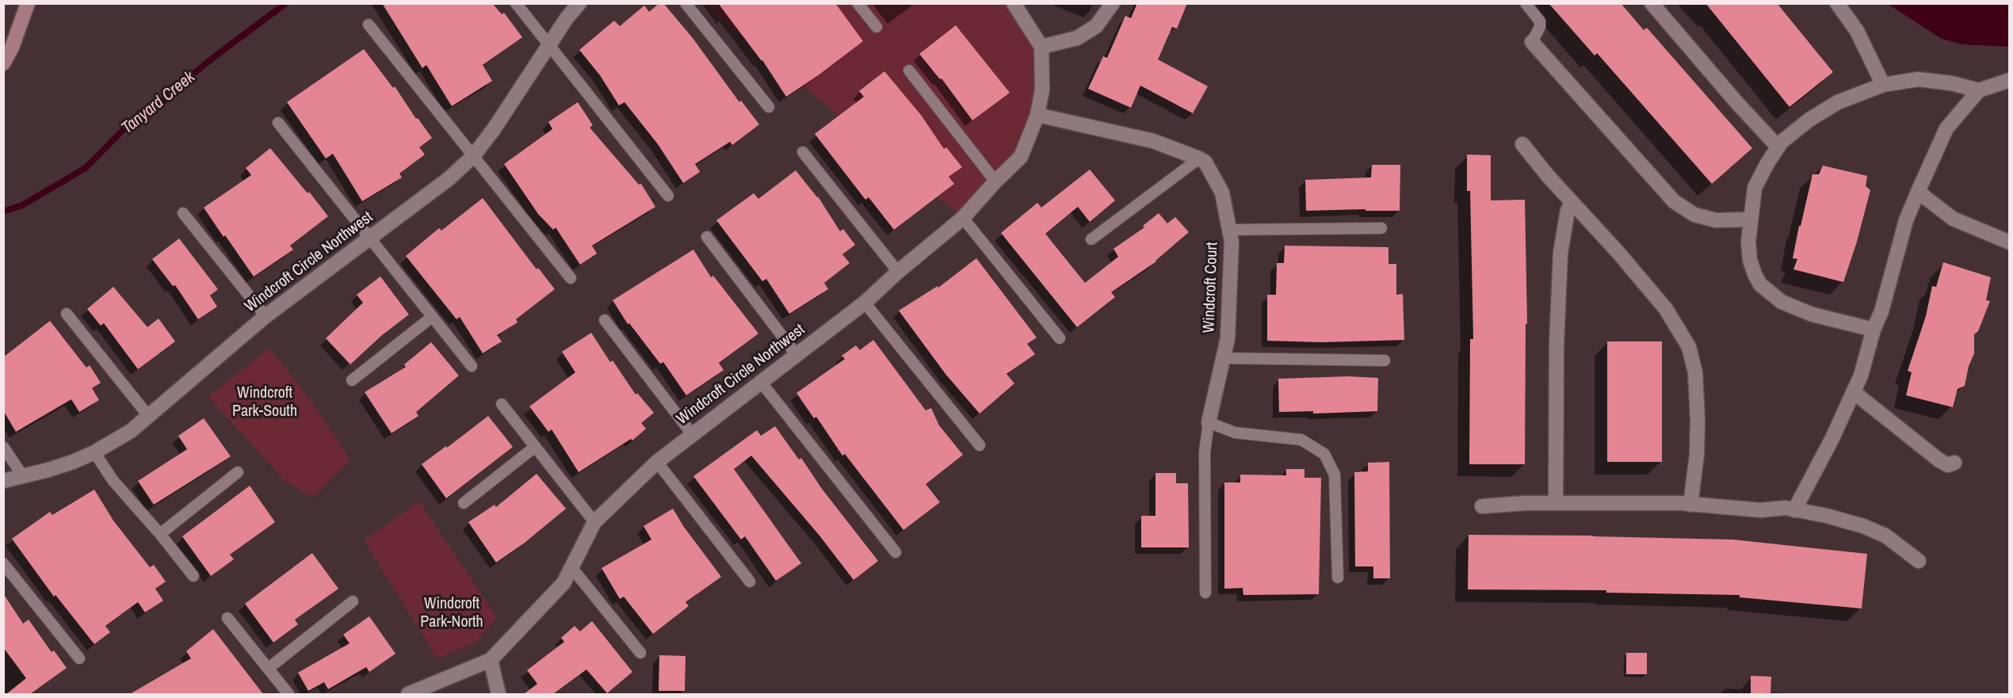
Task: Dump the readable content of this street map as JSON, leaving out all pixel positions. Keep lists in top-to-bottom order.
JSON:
{
  "streets": {
    "street": ["Windcroft Circle Northwest", "Windcroft Court"]
  },
  "water": ["Tanyard Creek"],
  "parks": ["Windcroft Park-South", "Windcroft Park-North"]
}
